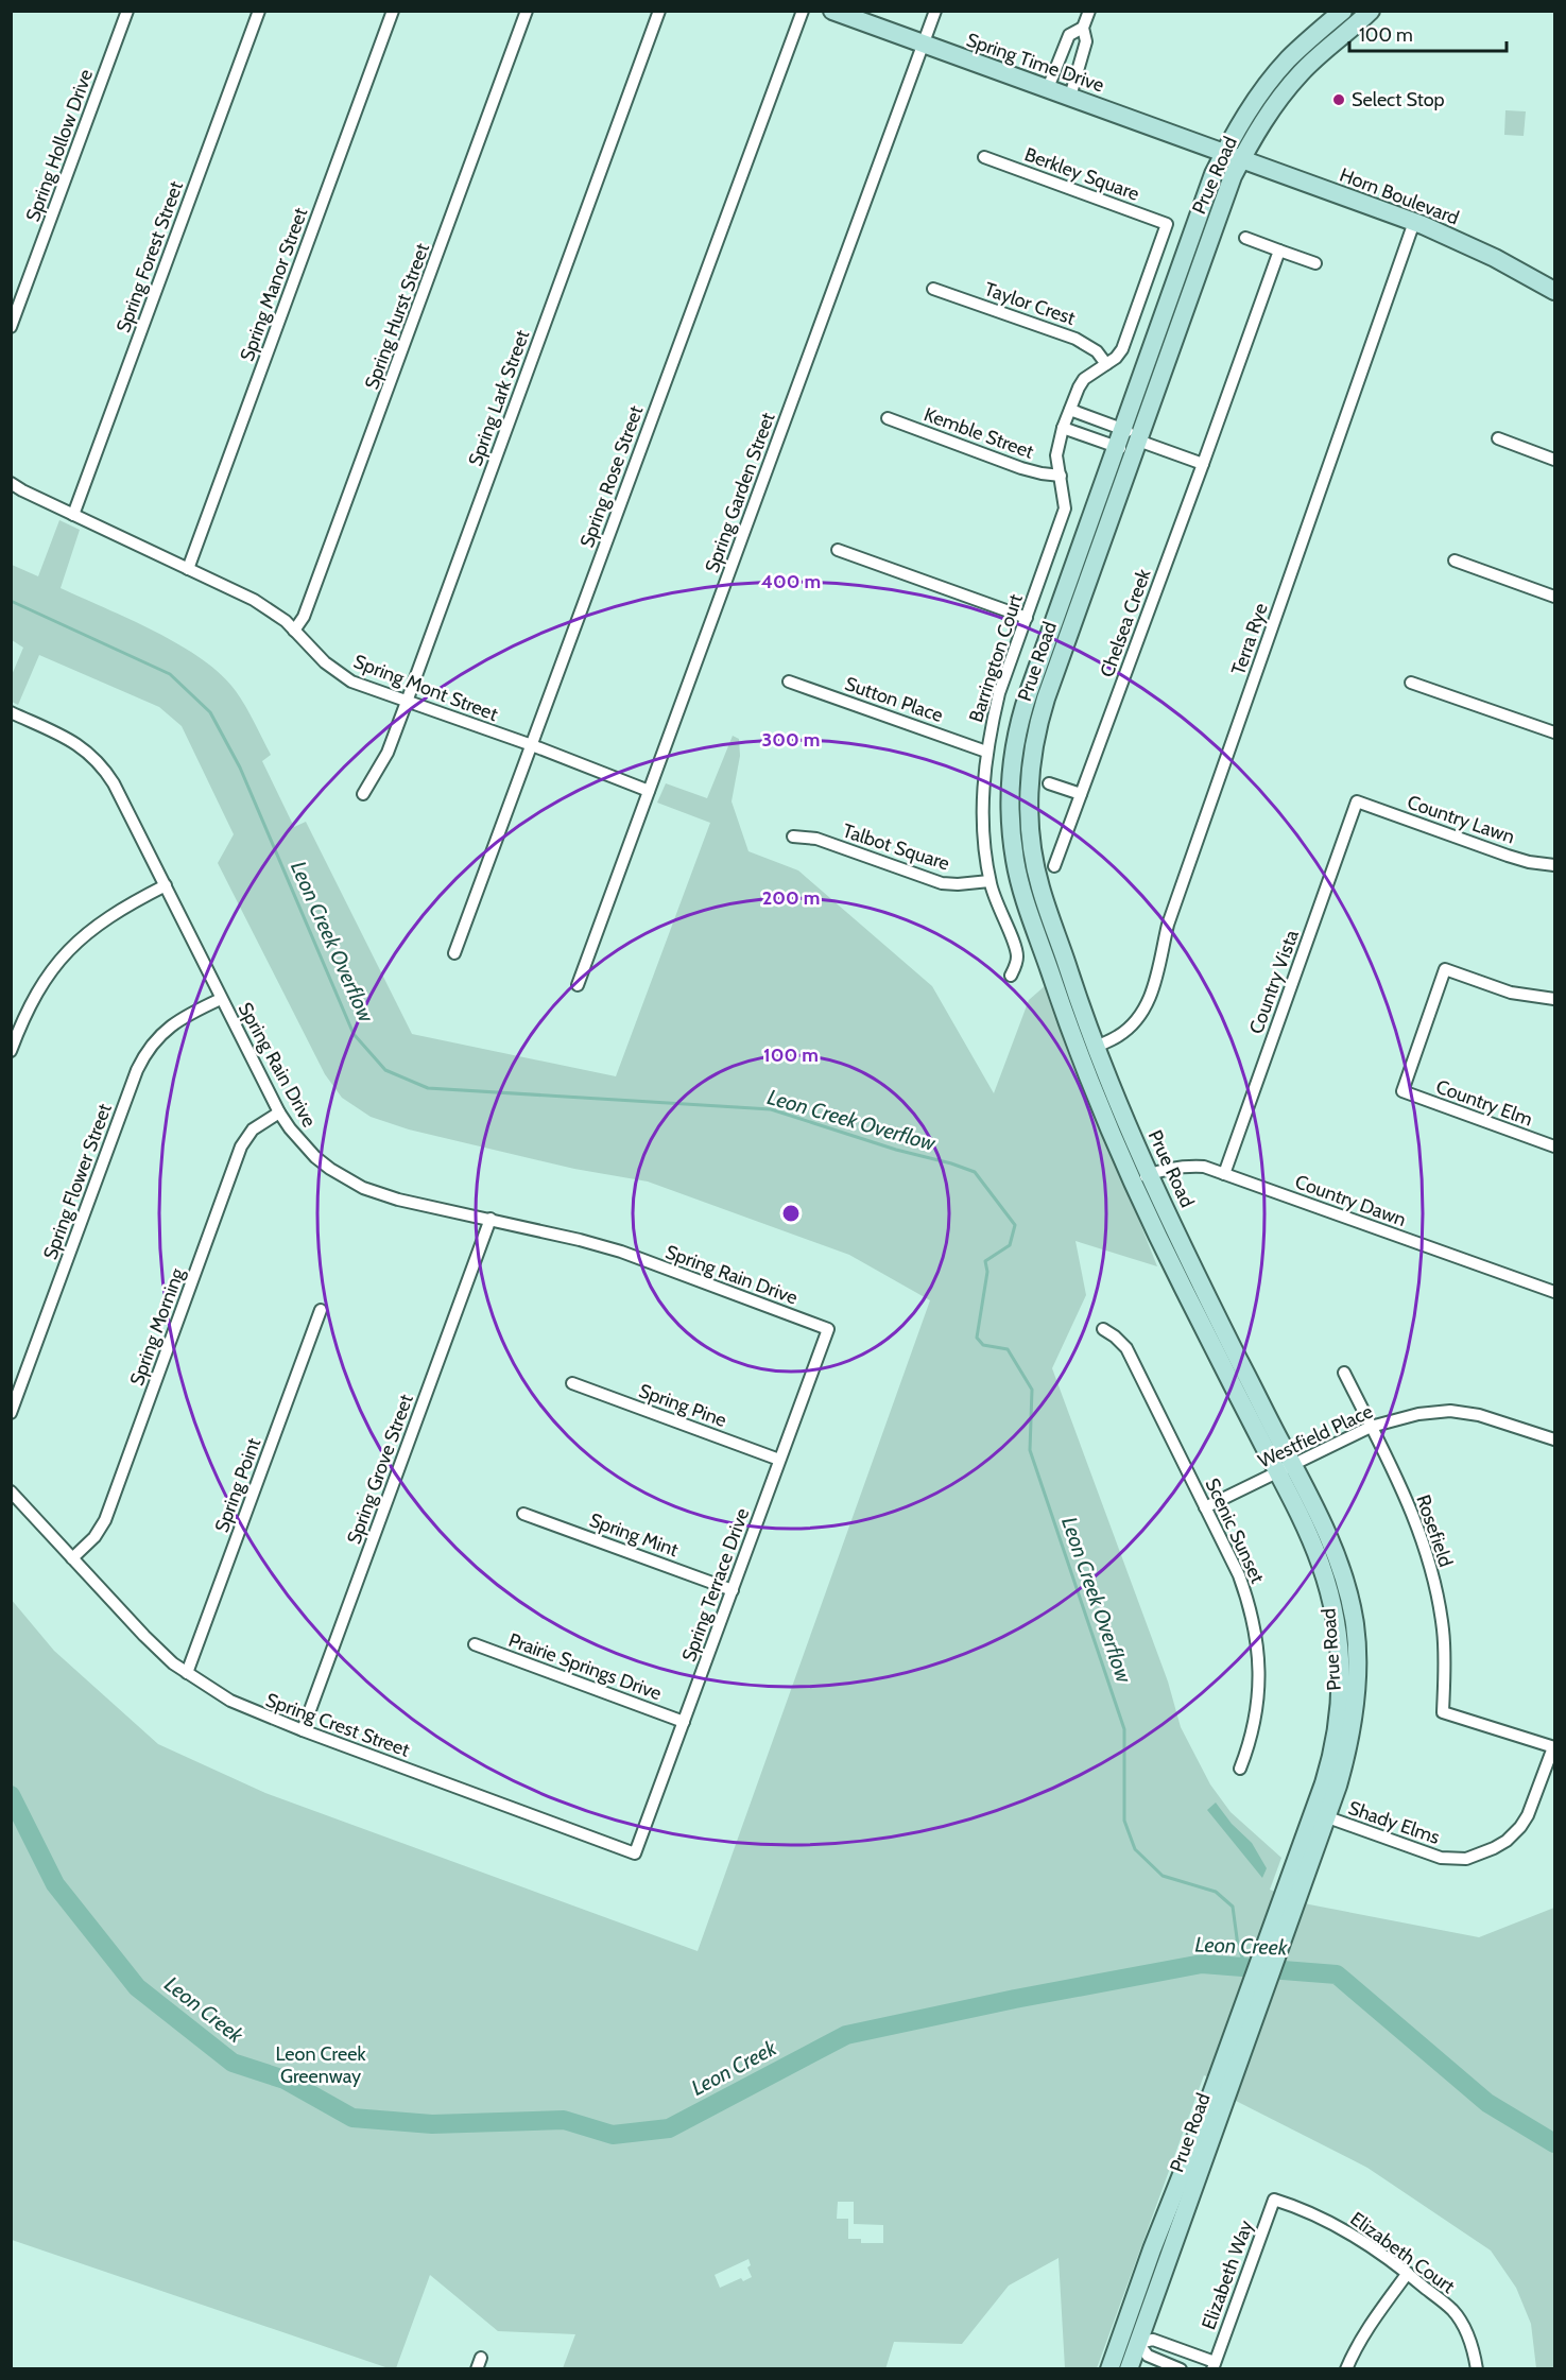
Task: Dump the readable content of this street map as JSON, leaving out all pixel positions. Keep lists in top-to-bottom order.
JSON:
{
  "streets": {
    "main road": ["Spring Time Drive", "Prue Road", "Horn Boulevard"],
    "street": [
      "Spring Hollow Drive",
      "Berkley Square",
      "Spring Forest Street",
      "Spring Manor Street",
      "Taylor Crest",
      "Spring Hurst Street",
      "Spring Lark Street",
      "Kemble Street",
      "Spring Rose Street",
      "Spring Garden Street",
      "Chelsea Creek",
      "Terra Rye",
      "Barrington Court",
      "Spring Mont Street",
      "Sutton Place",
      "Country Lawn",
      "Talbot Square",
      "Country Vista",
      "Spring Rain Drive",
      "Country Elm",
      "Spring Flower Street",
      "Country Dawn",
      "Spring Morning",
      "Spring Pine",
      "Westfield Place",
      "Spring Grove Street",
      "Spring Point",
      "Scenic Sunset",
      "Rosefield",
      "Spring Mint",
      "Spring Terrace Drive",
      "Prairie Springs Drive",
      "Spring Crest Street",
      "Shady Elms",
      "Elizabeth Court",
      "Elizabeth Way"
    ]
  },
  "crossings": [
    ["Spring Time Drive", "Prue Road"],
    ["Spring Time Drive", "Horn Boulevard"],
    ["Spring Time Drive", "Spring Garden Street"],
    ["Berkley Square", "Barrington Court"],
    ["Prue Road", "Horn Boulevard"],
    ["Prue Road", "Terra Rye"],
    ["Prue Road", "Country Dawn"],
    ["Prue Road", "Westfield Place"],
    ["Prue Road", "Shady Elms"],
    ["Prue Road", "Elizabeth Way"],
    ["Horn Boulevard", "Terra Rye"],
    ["Spring Forest Street", "Spring Mont Street"],
    ["Spring Manor Street", "Spring Mont Street"],
    ["Taylor Crest", "Barrington Court"],
    ["Spring Hurst Street", "Spring Mont Street"],
    ["Spring Lark Street", "Spring Mont Street"],
    ["Kemble Street", "Barrington Court"],
    ["Spring Rose Street", "Spring Mont Street"],
    ["Spring Garden Street", "Spring Mont Street"],
    ["Barrington Court", "Sutton Place"],
    ["Barrington Court", "Talbot Square"],
    ["Country Lawn", "Country Vista"],
    ["Country Vista", "Country Dawn"],
    ["Spring Rain Drive", "Spring Flower Street"],
    ["Spring Rain Drive", "Spring Morning"],
    ["Spring Rain Drive", "Spring Grove Street"],
    ["Spring Rain Drive", "Spring Terrace Drive"],
    ["Spring Morning", "Spring Crest Street"],
    ["Spring Pine", "Spring Terrace Drive"],
    ["Westfield Place", "Scenic Sunset"],
    ["Westfield Place", "Rosefield"],
    ["Spring Grove Street", "Spring Crest Street"],
    ["Spring Point", "Spring Crest Street"],
    ["Rosefield", "Shady Elms"],
    ["Spring Mint", "Spring Terrace Drive"],
    ["Spring Terrace Drive", "Prairie Springs Drive"],
    ["Spring Terrace Drive", "Spring Crest Street"],
    ["Elizabeth Court", "Elizabeth Way"]
  ],
  "water": ["Leon Creek Overflow", "Leon Creek"],
  "parks": ["Leon Creek Greenway"],
  "places": ["Select Stop"],
  "scale_bar": "100 m",
  "rings": [
    "400 m",
    "300 m",
    "200 m",
    "100 m"
  ]
}
